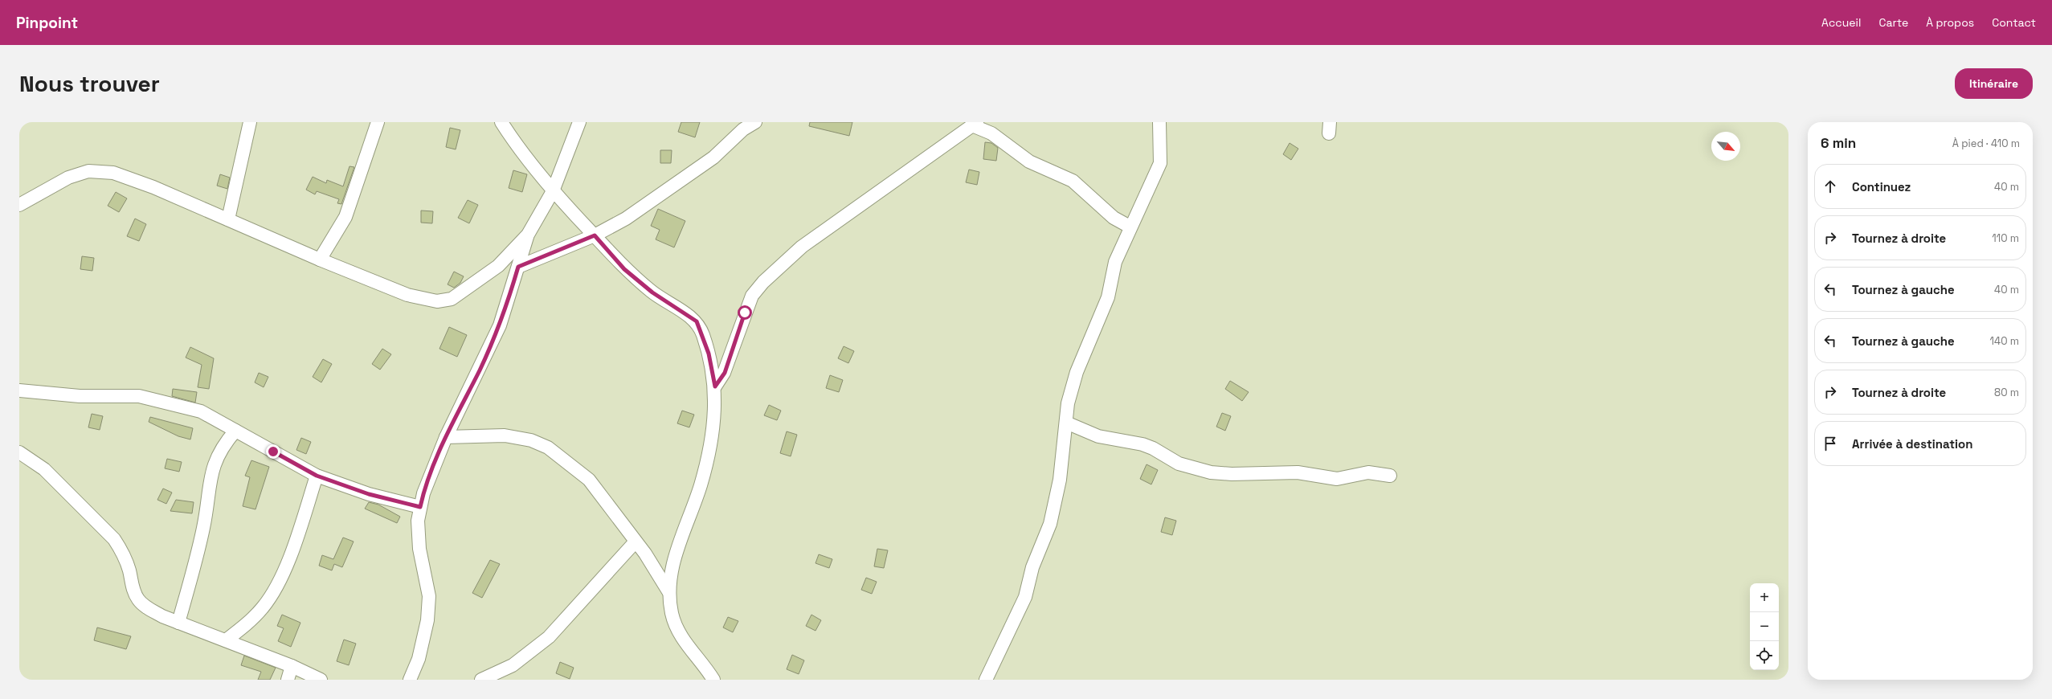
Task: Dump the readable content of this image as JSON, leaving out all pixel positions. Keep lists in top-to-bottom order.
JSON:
{
  "north": "bottom right",
  "page": {
    "header": "Pinpoint",
    "nav": [
      "Accueil",
      "Carte",
      "À propos",
      "Contact"
    ],
    "buttons": "Itinéraire",
    "title": "Nous trouver",
    "heading": ["6 min", "À pied · 410 m"],
    "list": [
      ["Continuez", "40 m"],
      ["Tournez à droite", "110 m"],
      ["Tournez à gauche", "40 m"],
      ["Tournez à gauche", "140 m"],
      ["Tournez à droite", "80 m"],
      "Arrivée à destination"
    ],
    "map_buttons": ["+", "−"]
  }
}
